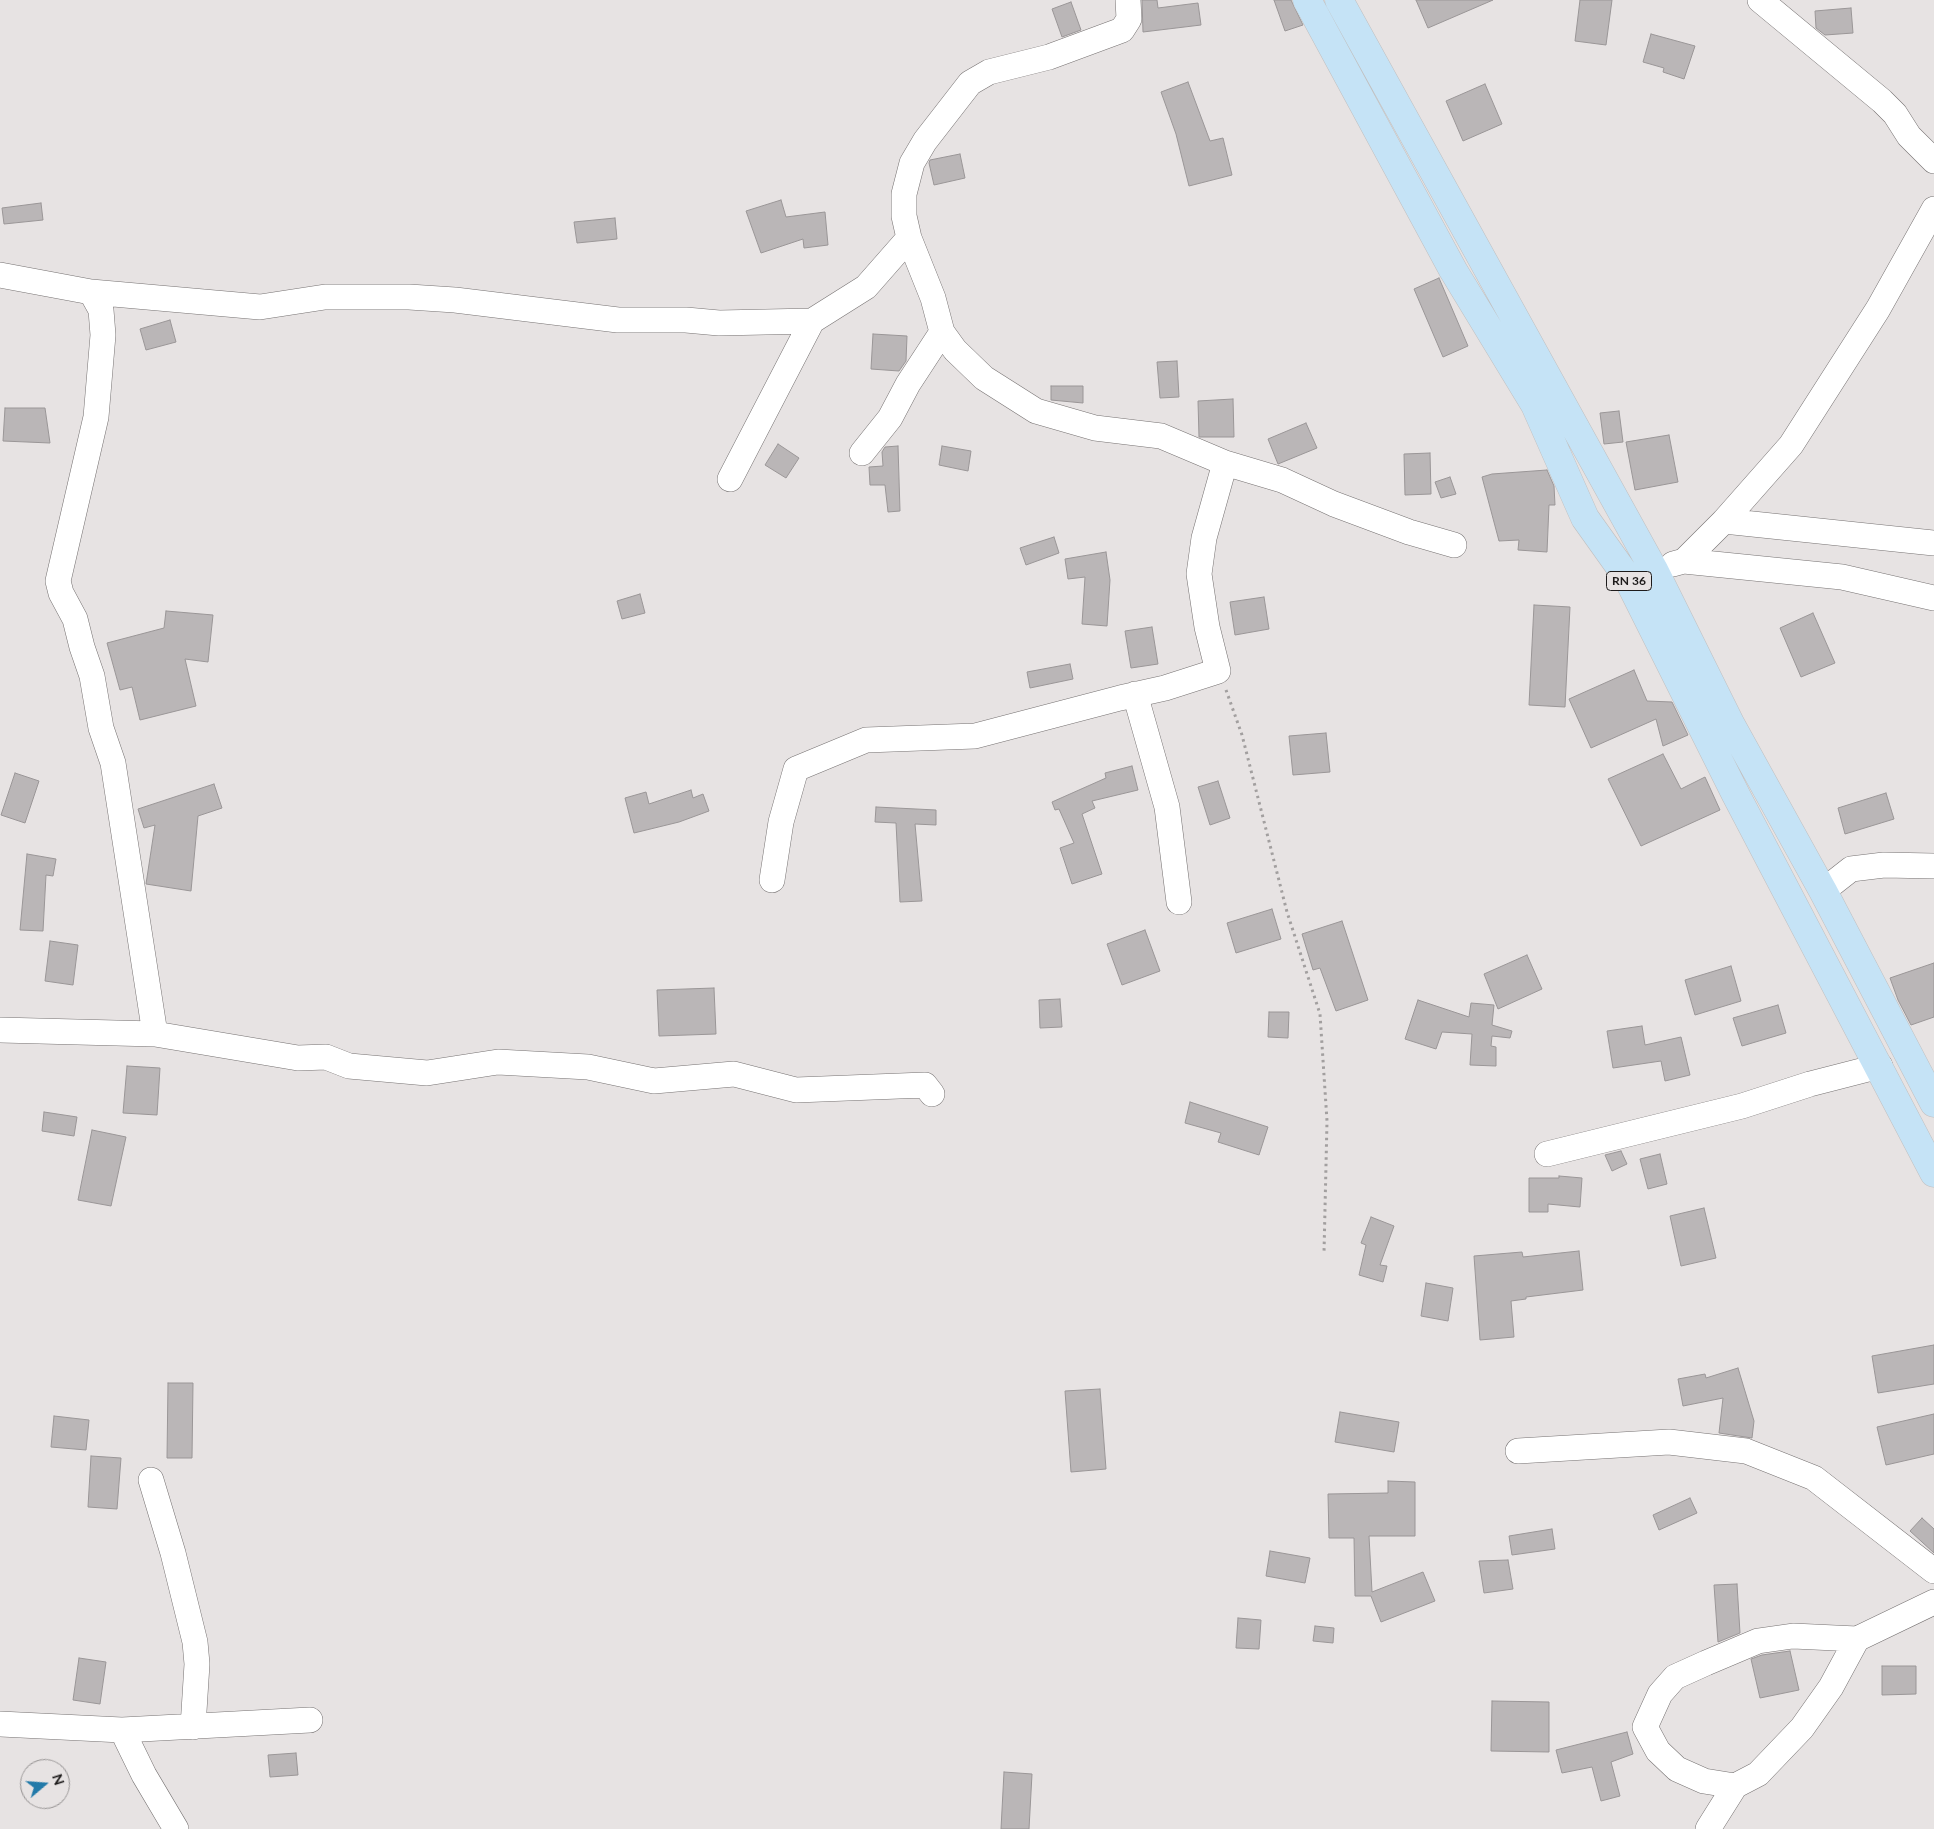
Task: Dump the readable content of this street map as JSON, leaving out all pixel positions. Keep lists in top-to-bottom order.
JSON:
{
  "streets": {
    "main road": ["RN 36"]
  },
  "north": "right"
}
